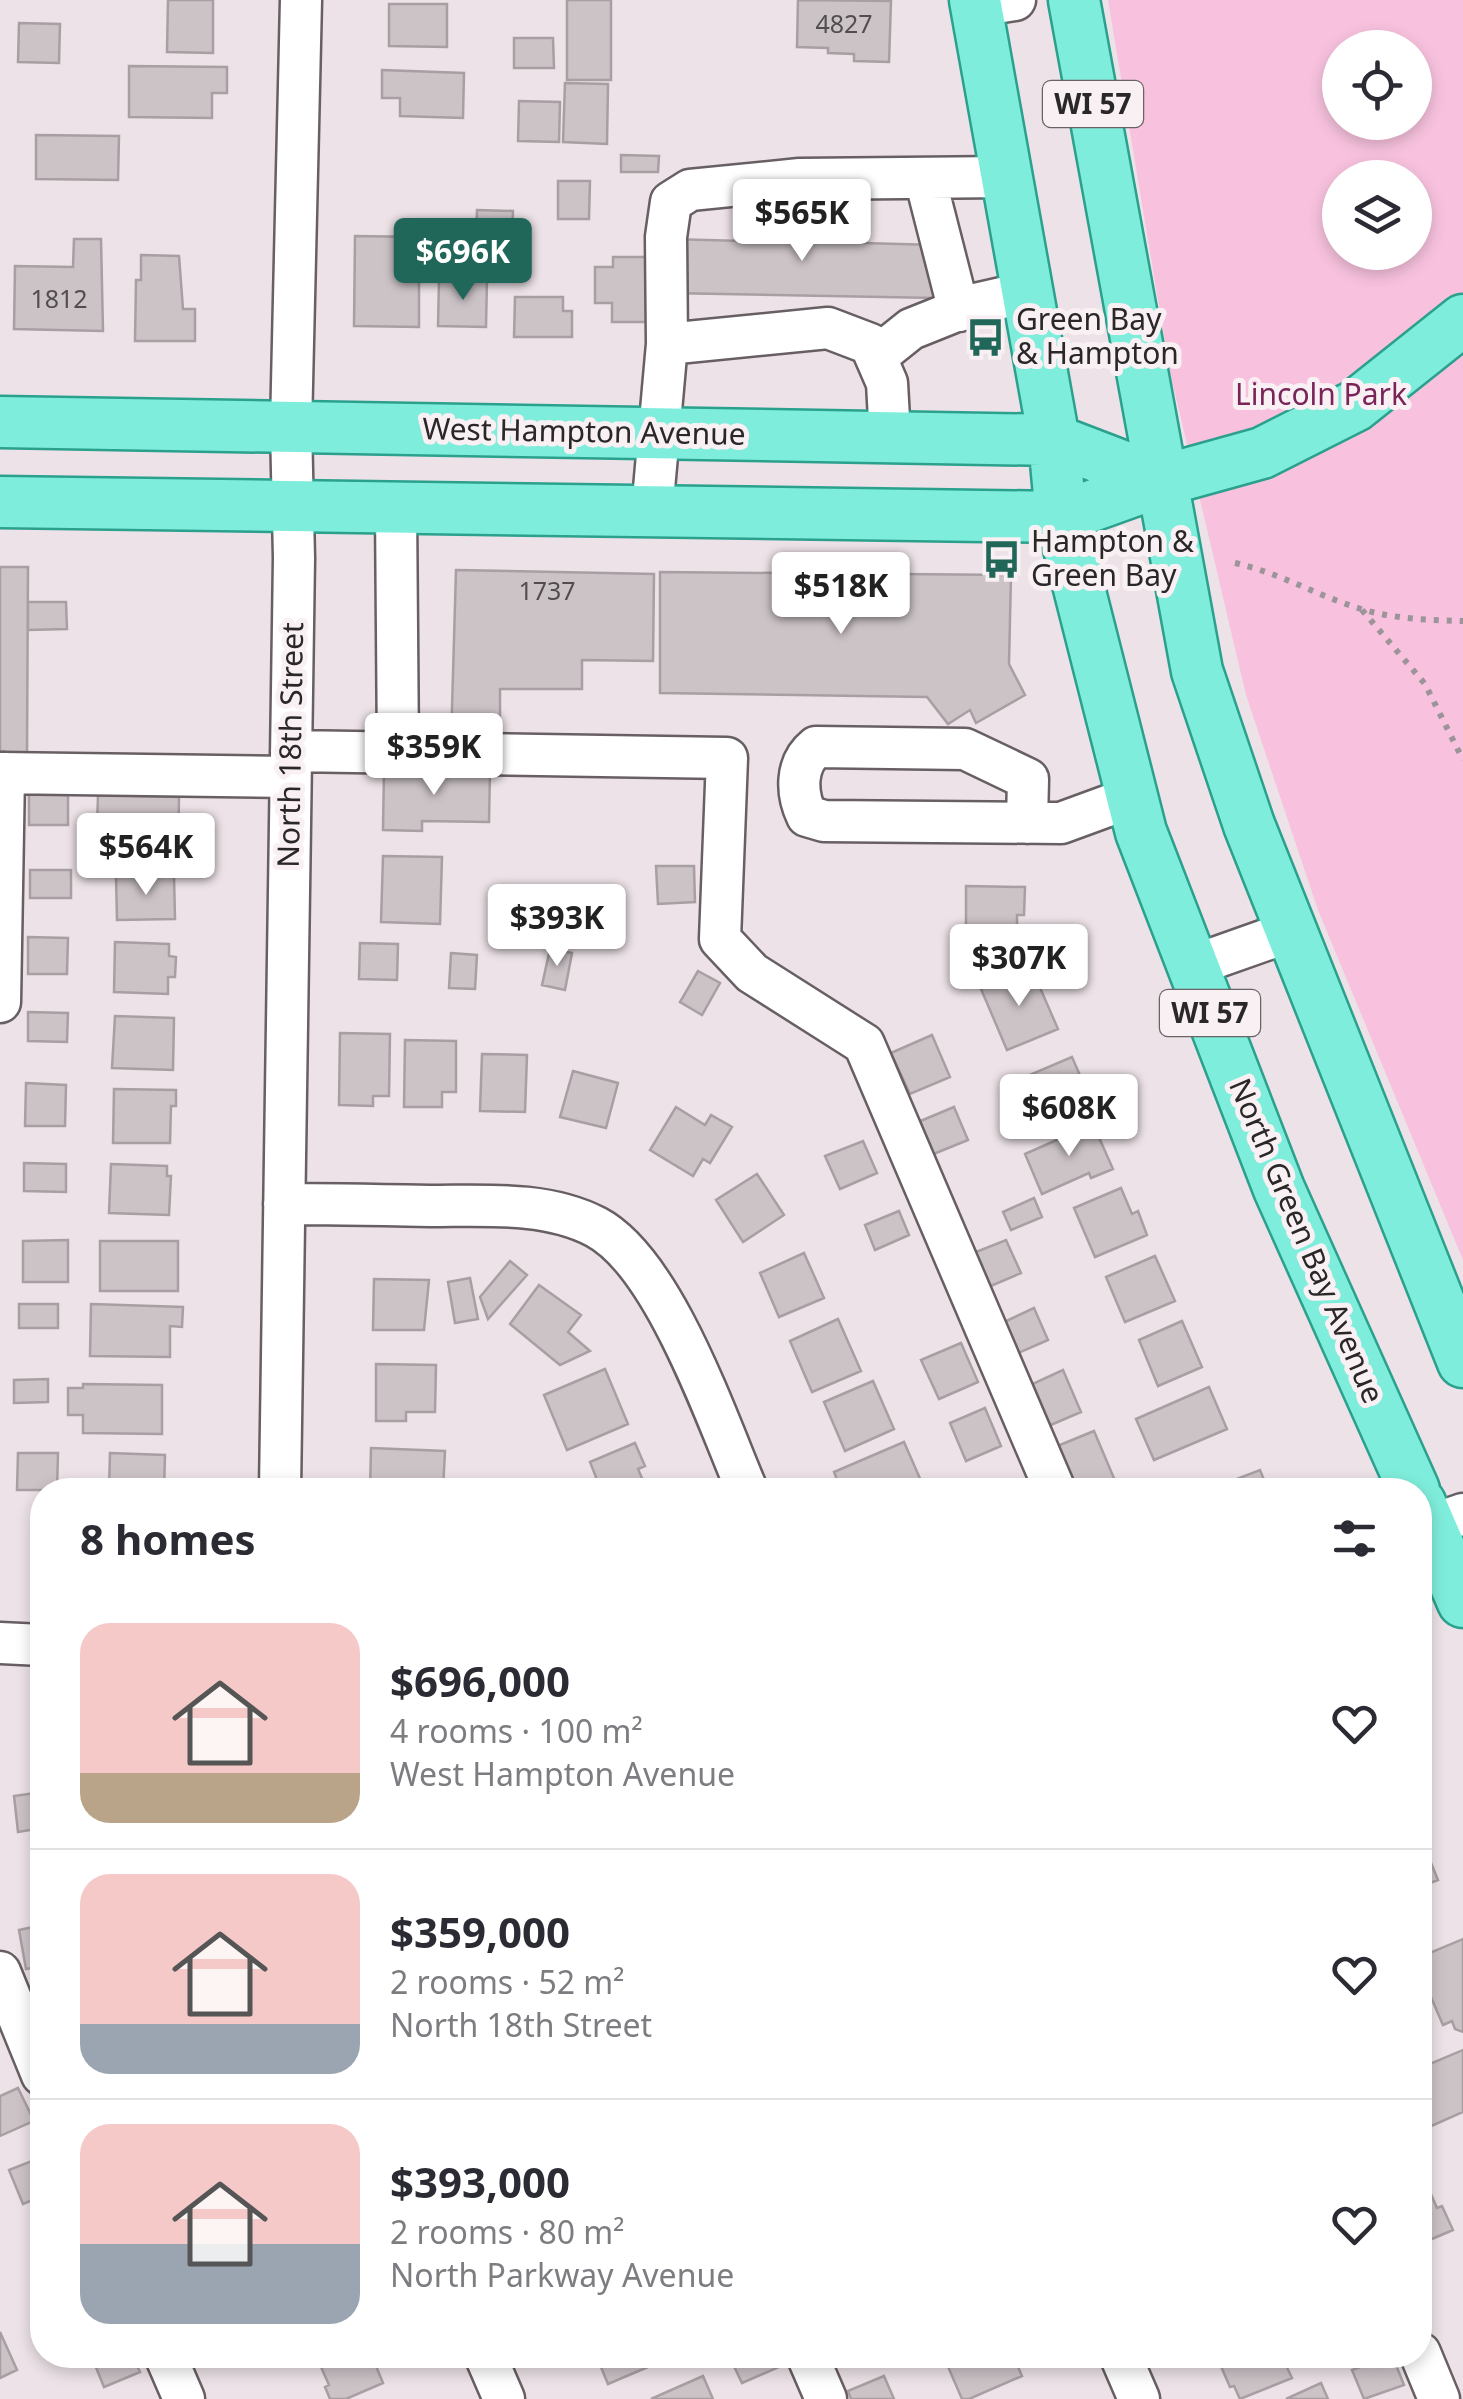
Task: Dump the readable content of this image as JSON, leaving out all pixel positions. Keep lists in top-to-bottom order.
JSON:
{
  "streets": {
    "main road": ["WI 57", "West Hampton Avenue", "North Green Bay Avenue"],
    "street": ["North 18th Street"]
  },
  "crossings": [
    ["WI 57", "West Hampton Avenue"],
    ["West Hampton Avenue", "North 18th Street"],
    ["West Hampton Avenue", "North Green Bay Avenue"]
  ],
  "parks": ["Lincoln Park"],
  "places": {
    "bus stop": ["Green Bay & Hampton", "Hampton & Green Bay"]
  },
  "house_numbers": ["4827", "1812", "1737"],
  "page": {
    "price": [
      "$565K",
      "$696K",
      "$518K",
      "$359K",
      "$564K",
      "$393K",
      "$307K",
      "$608K"
    ],
    "heading": "8 homes",
    "list": [
      {
        "name": "$696,000",
        "note": "4 rooms · 100 m² · West Hampton Avenue"
      },
      {
        "name": "$359,000",
        "note": "2 rooms · 52 m² · North 18th Street"
      },
      {
        "name": "$393,000",
        "note": "2 rooms · 80 m² · North Parkway Avenue"
      }
    ]
  }
}
